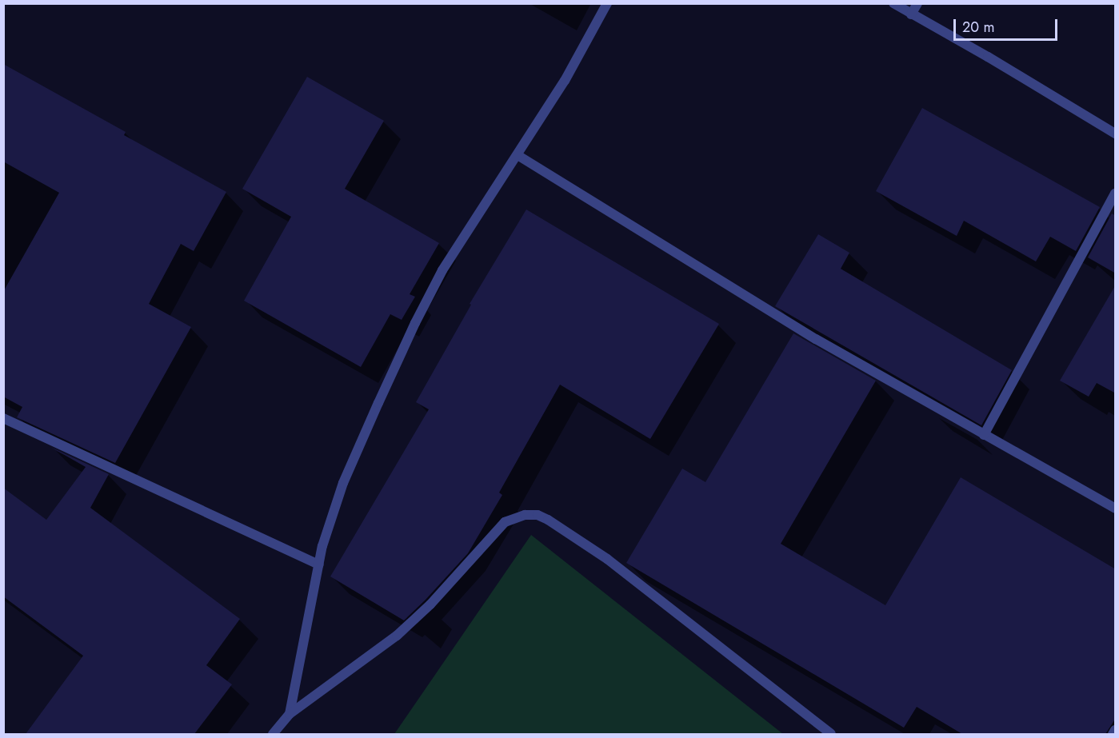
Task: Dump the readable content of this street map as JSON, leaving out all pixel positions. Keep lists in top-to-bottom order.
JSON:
{
  "scale_bar": "20 m"
}
